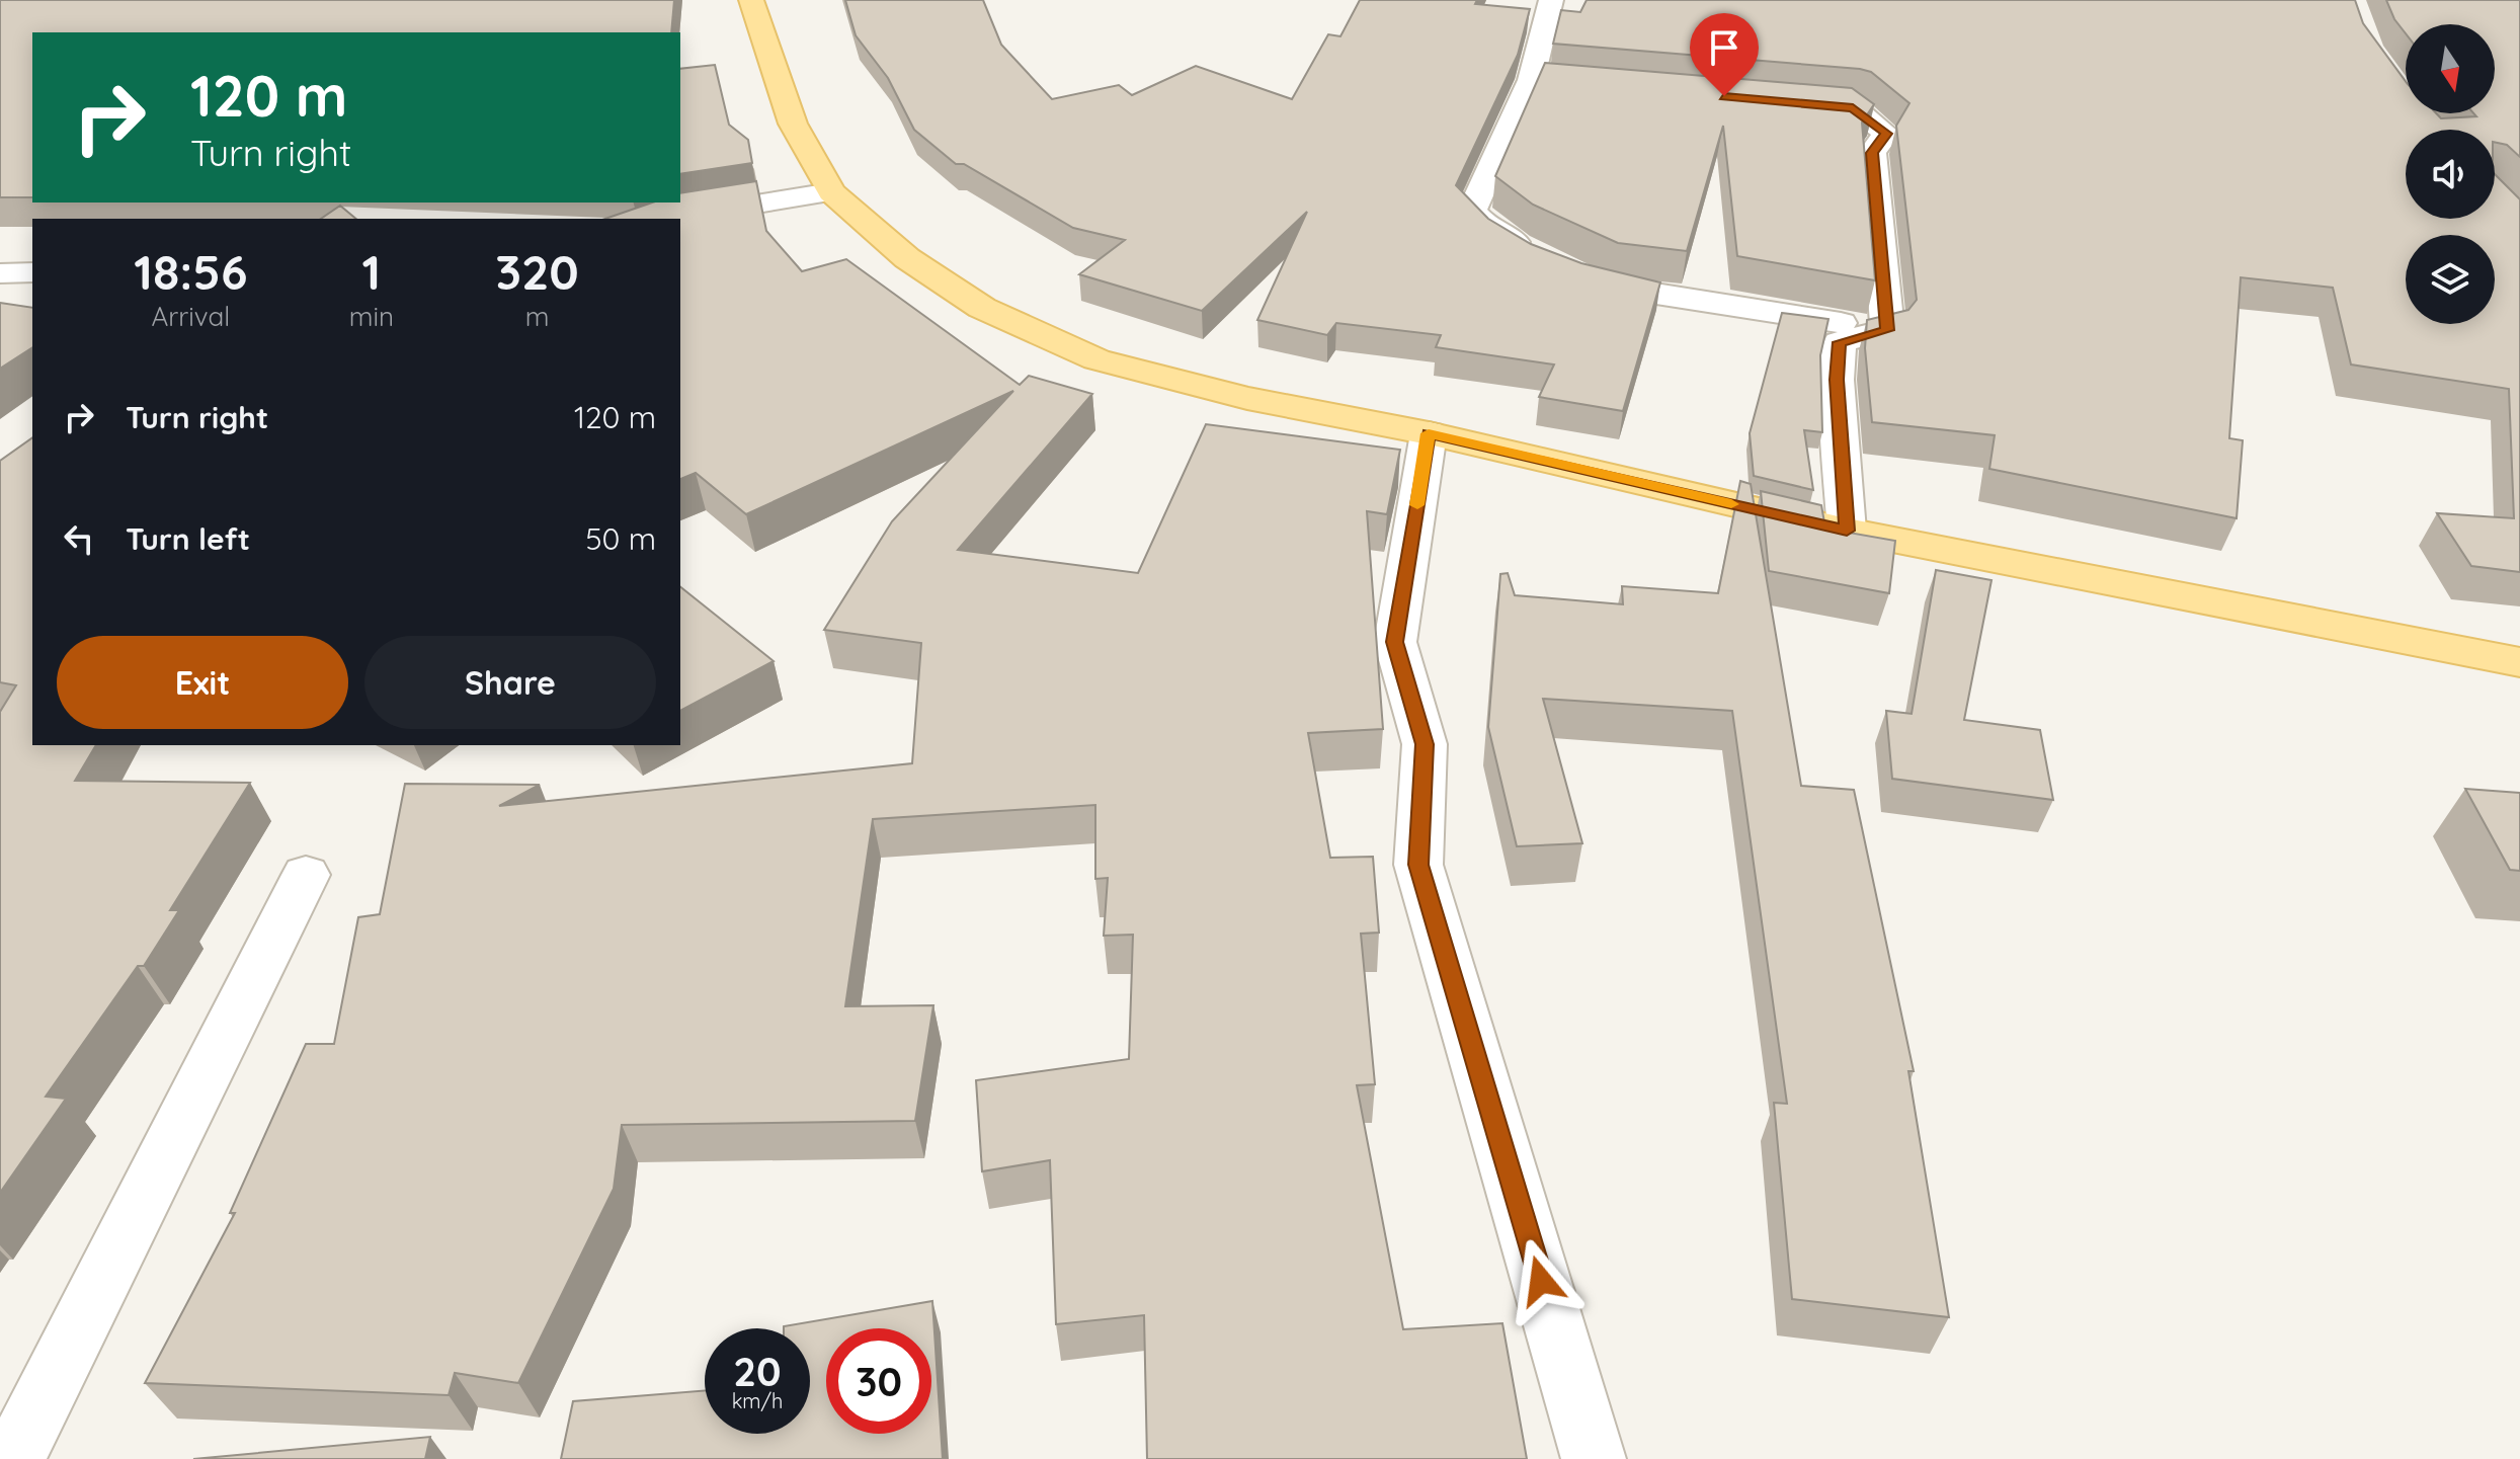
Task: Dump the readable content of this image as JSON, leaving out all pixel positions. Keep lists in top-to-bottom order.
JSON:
{
  "north": "bottom",
  "page": {
    "turn": ["120 m", "Turn right"],
    "eta": [
      "18:56",
      "Arrival",
      "1",
      "min",
      "320",
      "m"
    ],
    "list": [
      {
        "name": "Turn right",
        "value": "120 m"
      },
      {
        "name": "Turn left",
        "value": "50 m"
      }
    ],
    "buttons": ["Exit", "Share"],
    "speed": "20 km/h",
    "limit": "30"
  }
}
